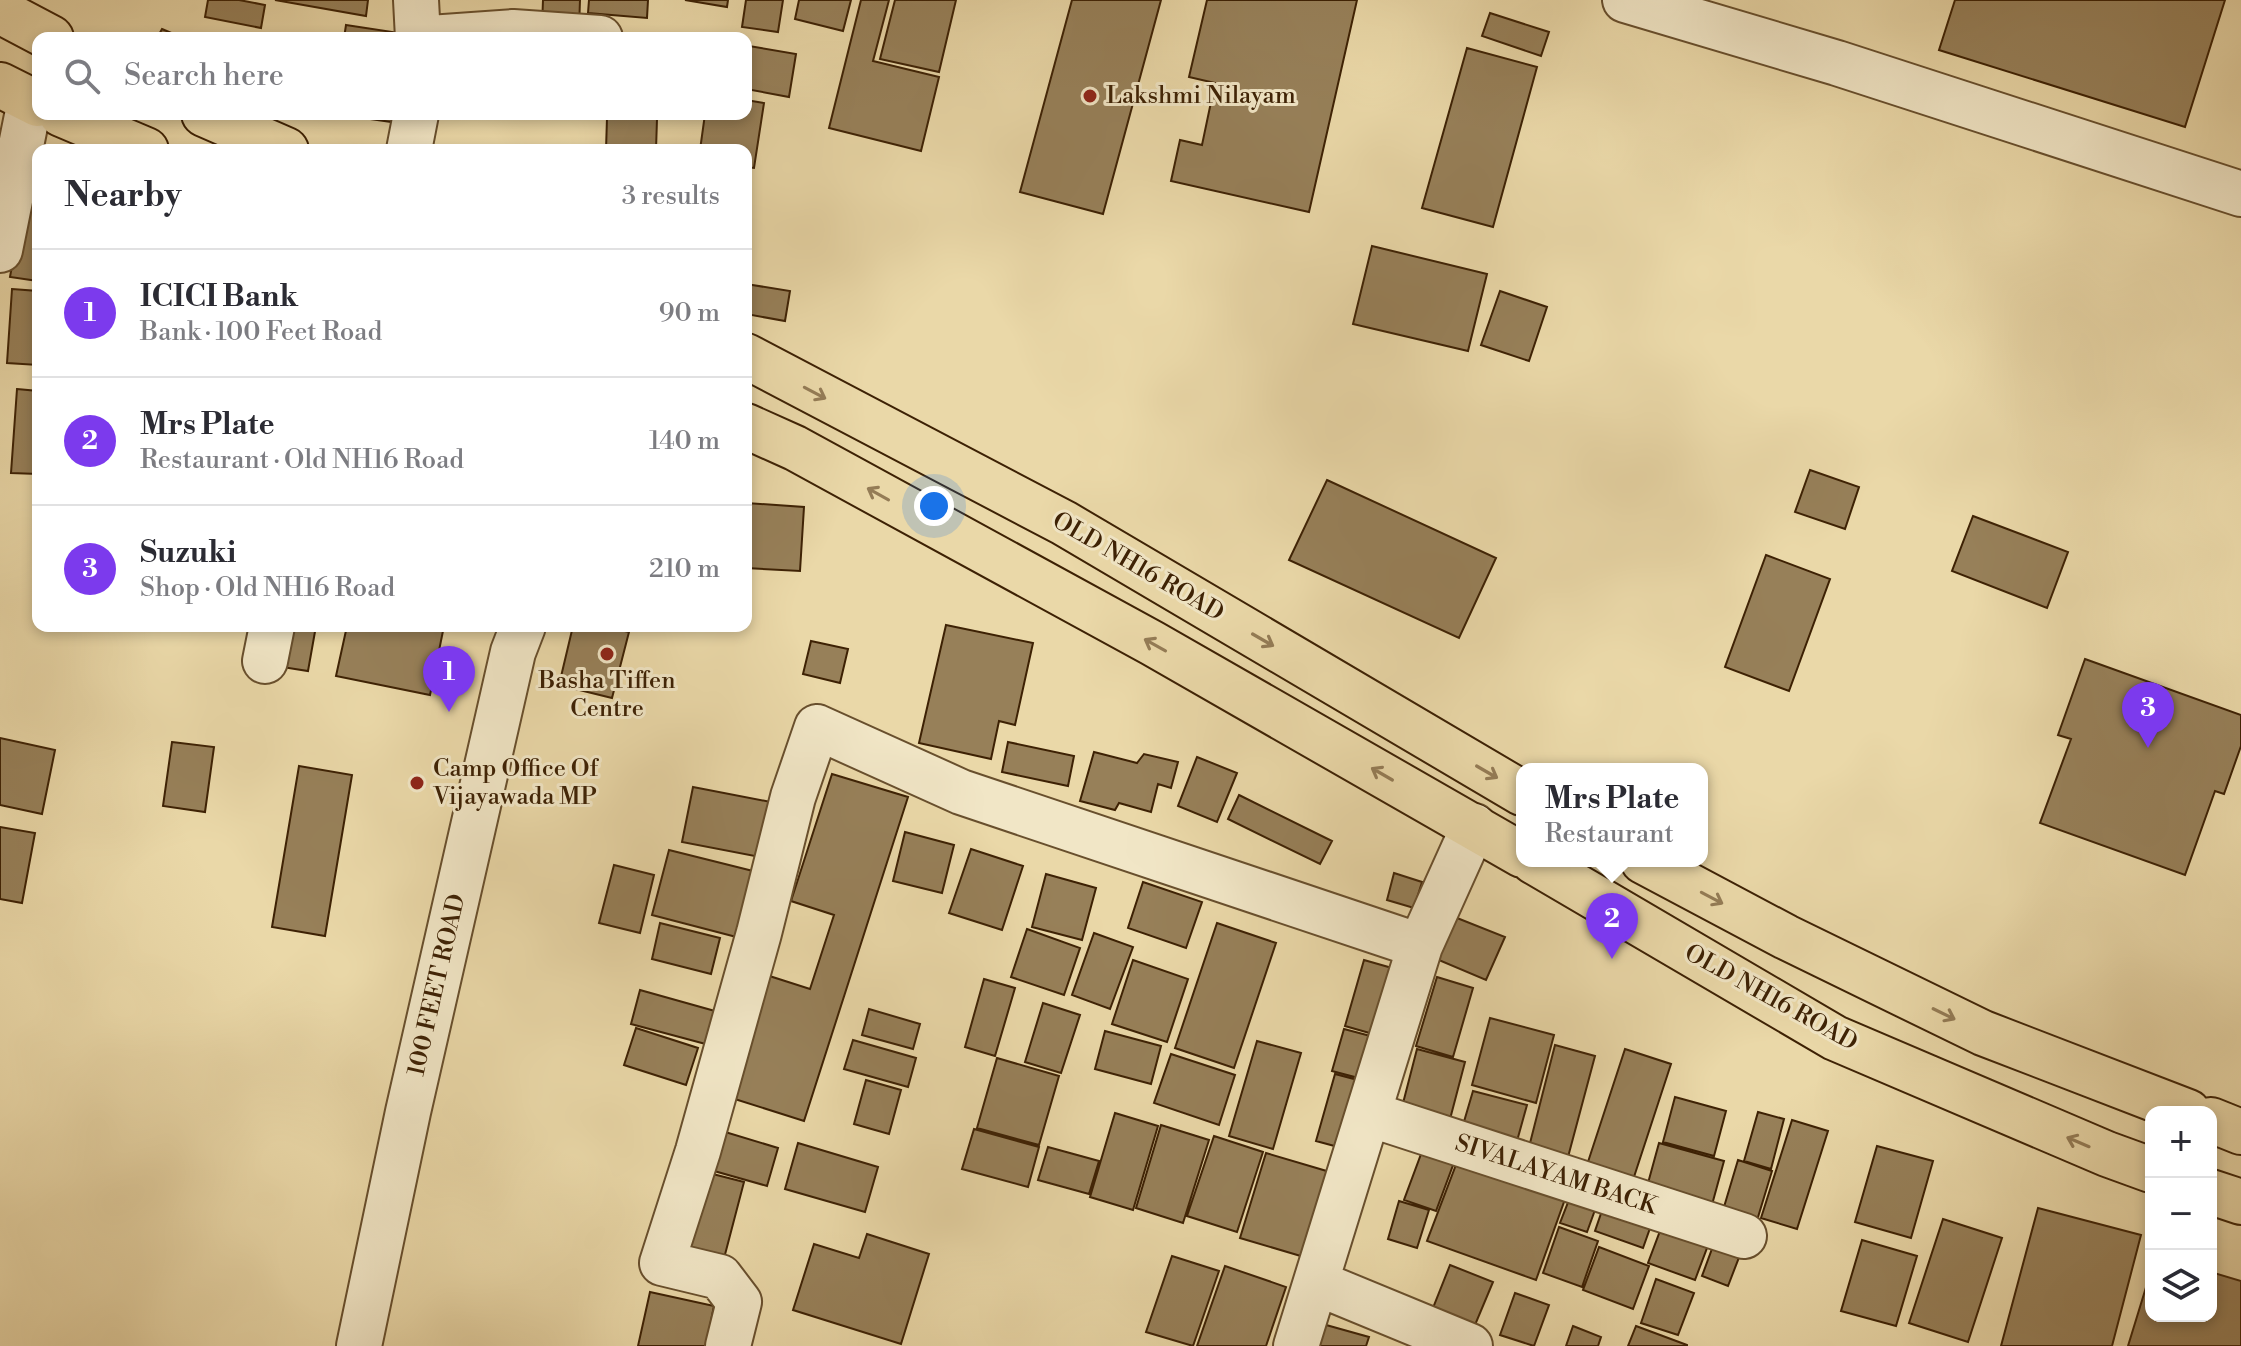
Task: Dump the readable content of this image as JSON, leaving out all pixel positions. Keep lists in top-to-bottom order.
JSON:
{
  "streets": {
    "main road": ["OLD NH16 ROAD"],
    "street": ["100 FEET ROAD", "SIVALAYAM BACK"]
  },
  "places": ["Lakshmi Nilayam", "Basha Tiffen Centre", "Camp Office Of Vijayawada MP"],
  "page": {
    "search": "Search here",
    "heading": ["Nearby", "3 results"],
    "list": [
      {
        "mark": "1",
        "name": "ICICI Bank",
        "note": "Bank · 100 Feet Road",
        "value": "90 m"
      },
      {
        "mark": "2",
        "name": "Mrs Plate",
        "note": "Restaurant · Old NH16 Road",
        "value": "140 m"
      },
      {
        "mark": "3",
        "name": "Suzuki",
        "note": "Shop · Old NH16 Road",
        "value": "210 m"
      }
    ],
    "pins": ["1", "3", "2"],
    "popup": ["Mrs Plate", "Restaurant"],
    "map_buttons": ["+", "−"]
  }
}
